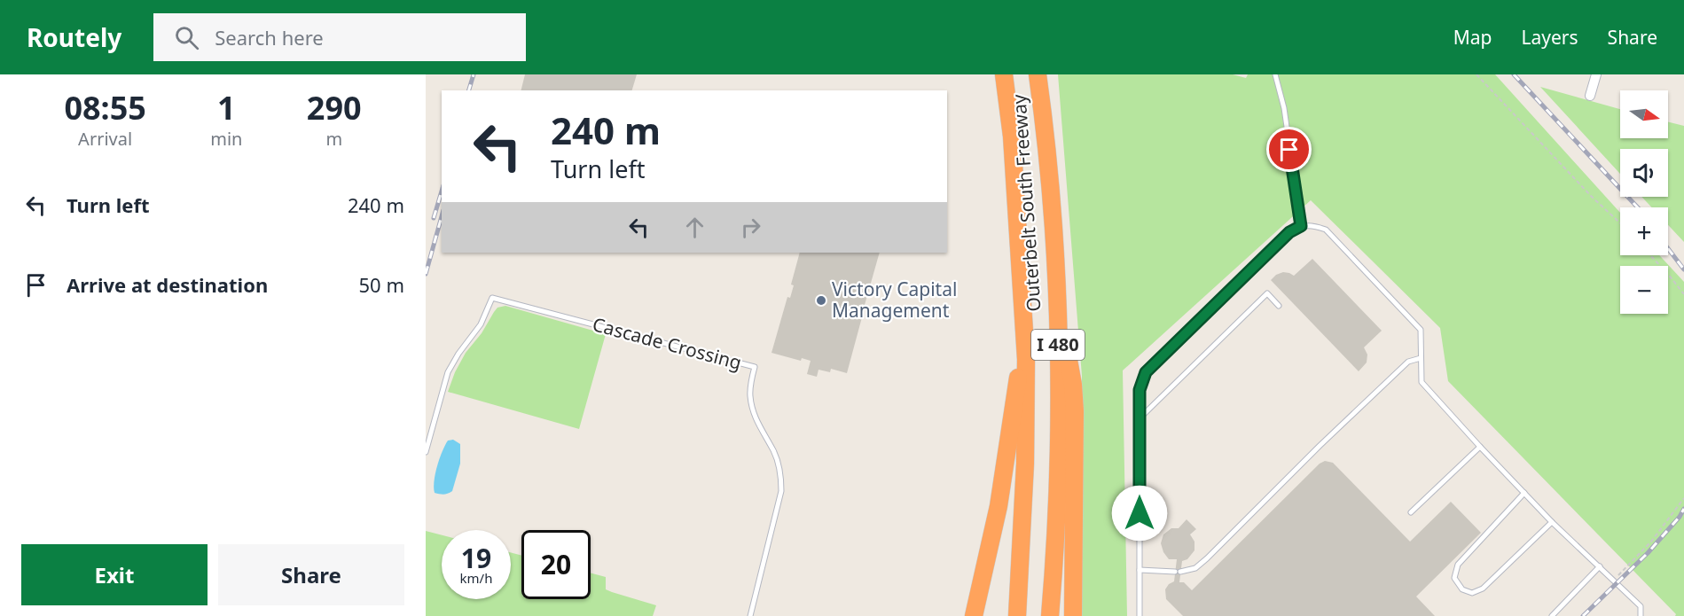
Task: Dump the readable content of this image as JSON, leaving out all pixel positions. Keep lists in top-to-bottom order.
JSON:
{
  "streets": {
    "highway": ["Outerbelt South Freeway", "I 480"],
    "lane": ["Cascade Crossing"]
  },
  "places": ["Victory Capital Management"],
  "north": "right",
  "page": {
    "header": "Routely",
    "search": "Search here",
    "nav": ["Map", "Layers", "Share"],
    "eta": [
      "08:55",
      "Arrival",
      "1",
      "min",
      "290",
      "m"
    ],
    "map_buttons": ["+", "−"],
    "turn": ["240 m", "Turn left"],
    "list": [
      {
        "name": "Turn left",
        "value": "240 m"
      },
      {
        "name": "Arrive at destination",
        "value": "50 m"
      }
    ],
    "speed": "19 km/h",
    "limit": "20",
    "buttons": ["Exit", "Share"]
  }
}
